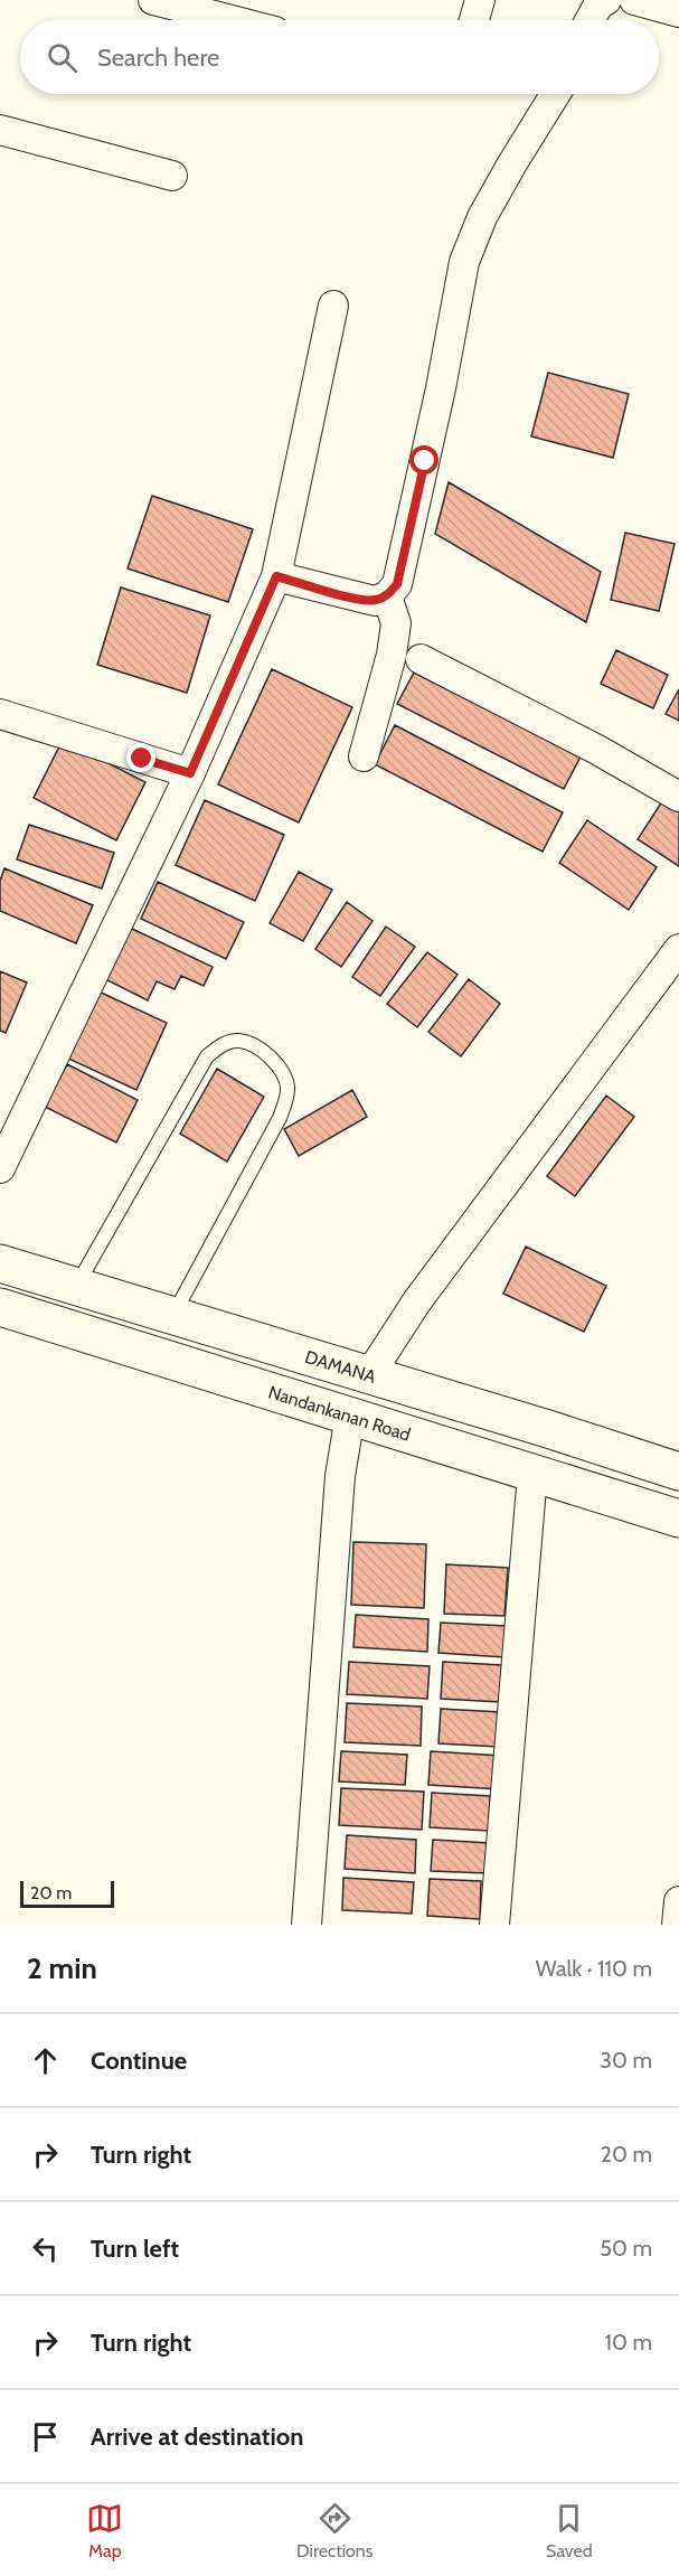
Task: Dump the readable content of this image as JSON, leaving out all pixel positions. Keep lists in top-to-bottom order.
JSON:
{
  "streets": {
    "main road": ["DAMANA", "Nandankanan Road"]
  },
  "scale_bar": "20 m",
  "page": {
    "search": "Search here",
    "scale": "20 m",
    "heading": ["2 min", "Walk · 110 m"],
    "list": [
      ["Continue", "30 m"],
      ["Turn right", "20 m"],
      ["Turn left", "50 m"],
      ["Turn right", "10 m"],
      "Arrive at destination"
    ],
    "nav": ["Map", "Directions", "Saved"]
  }
}
